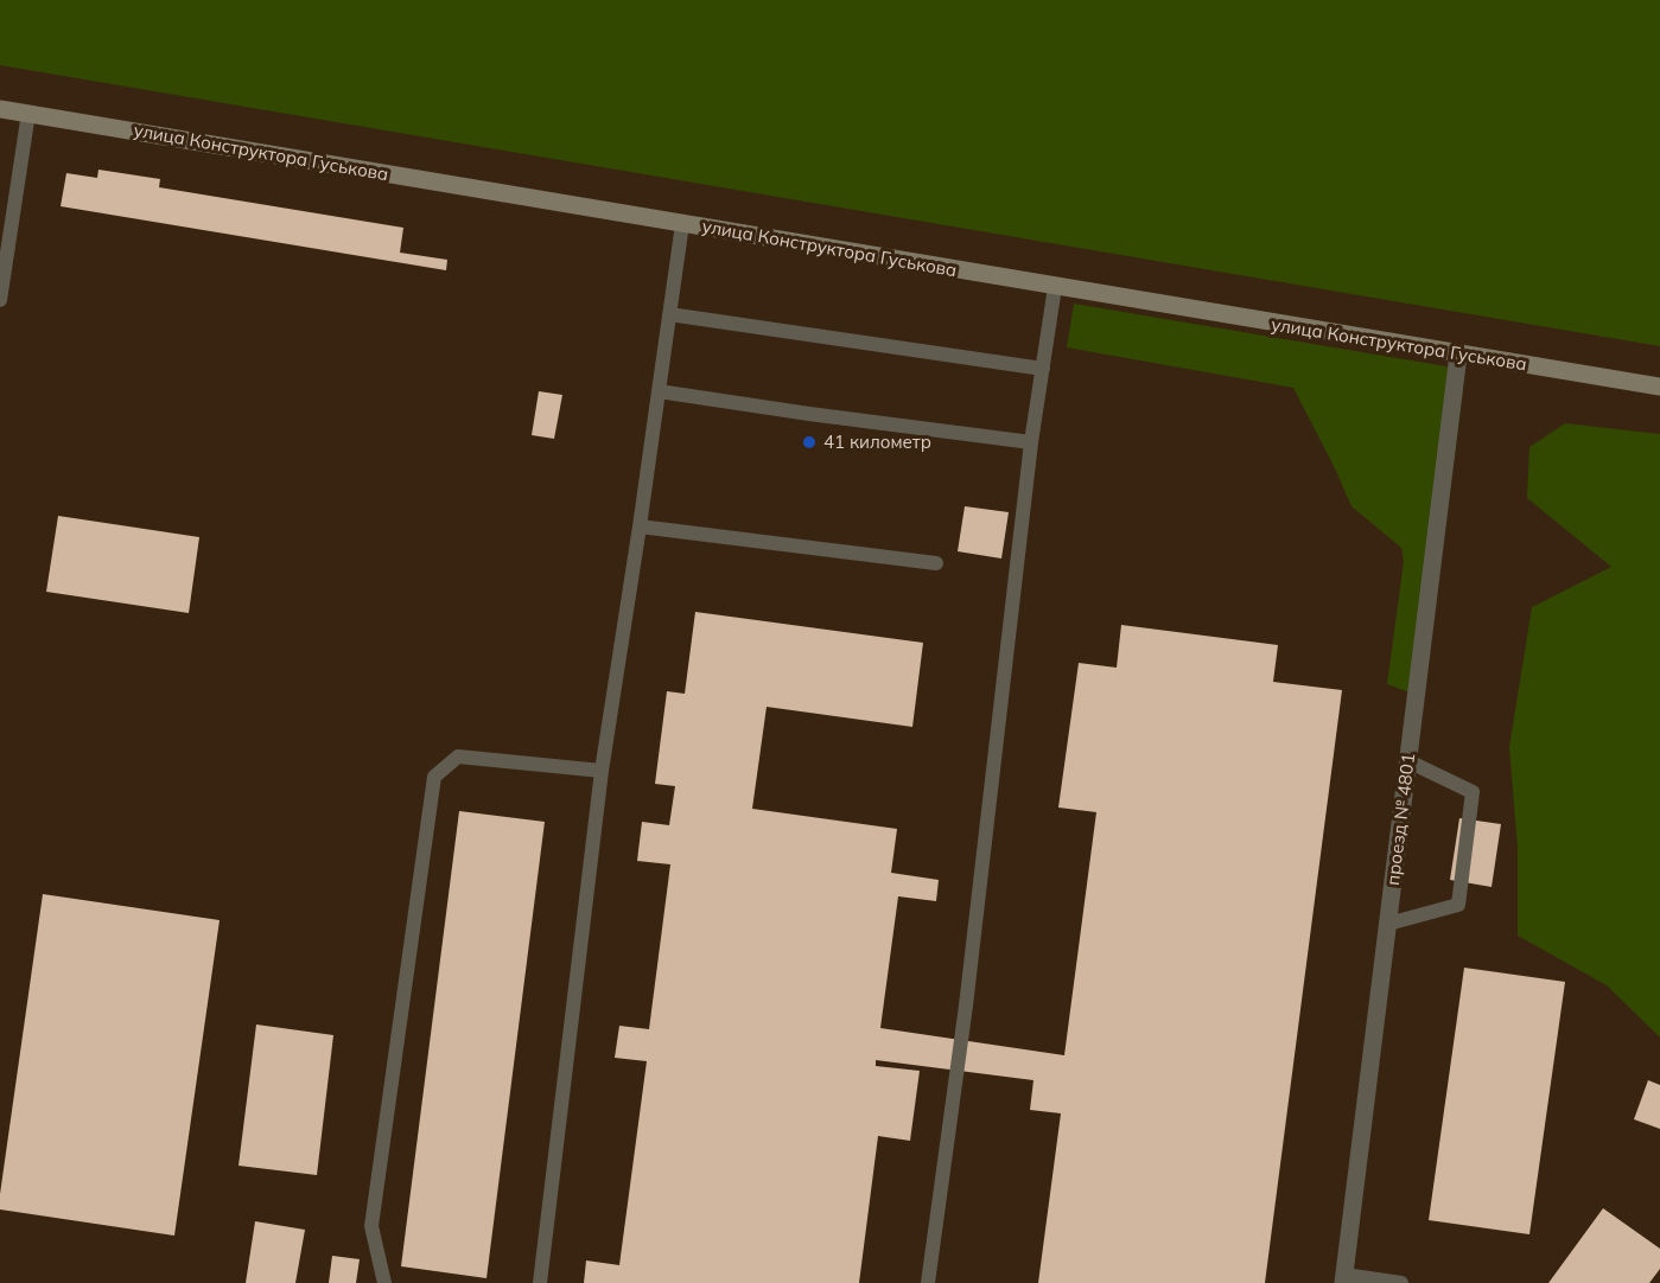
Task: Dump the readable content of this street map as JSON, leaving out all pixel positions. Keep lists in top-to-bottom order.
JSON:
{
  "streets": {
    "street": ["улица Конструктора Гуськова", "проезд № 4801"]
  },
  "crossings": [
    ["улица Конструктора Гуськова", "проезд № 4801"]
  ],
  "places": ["41 километр"]
}
